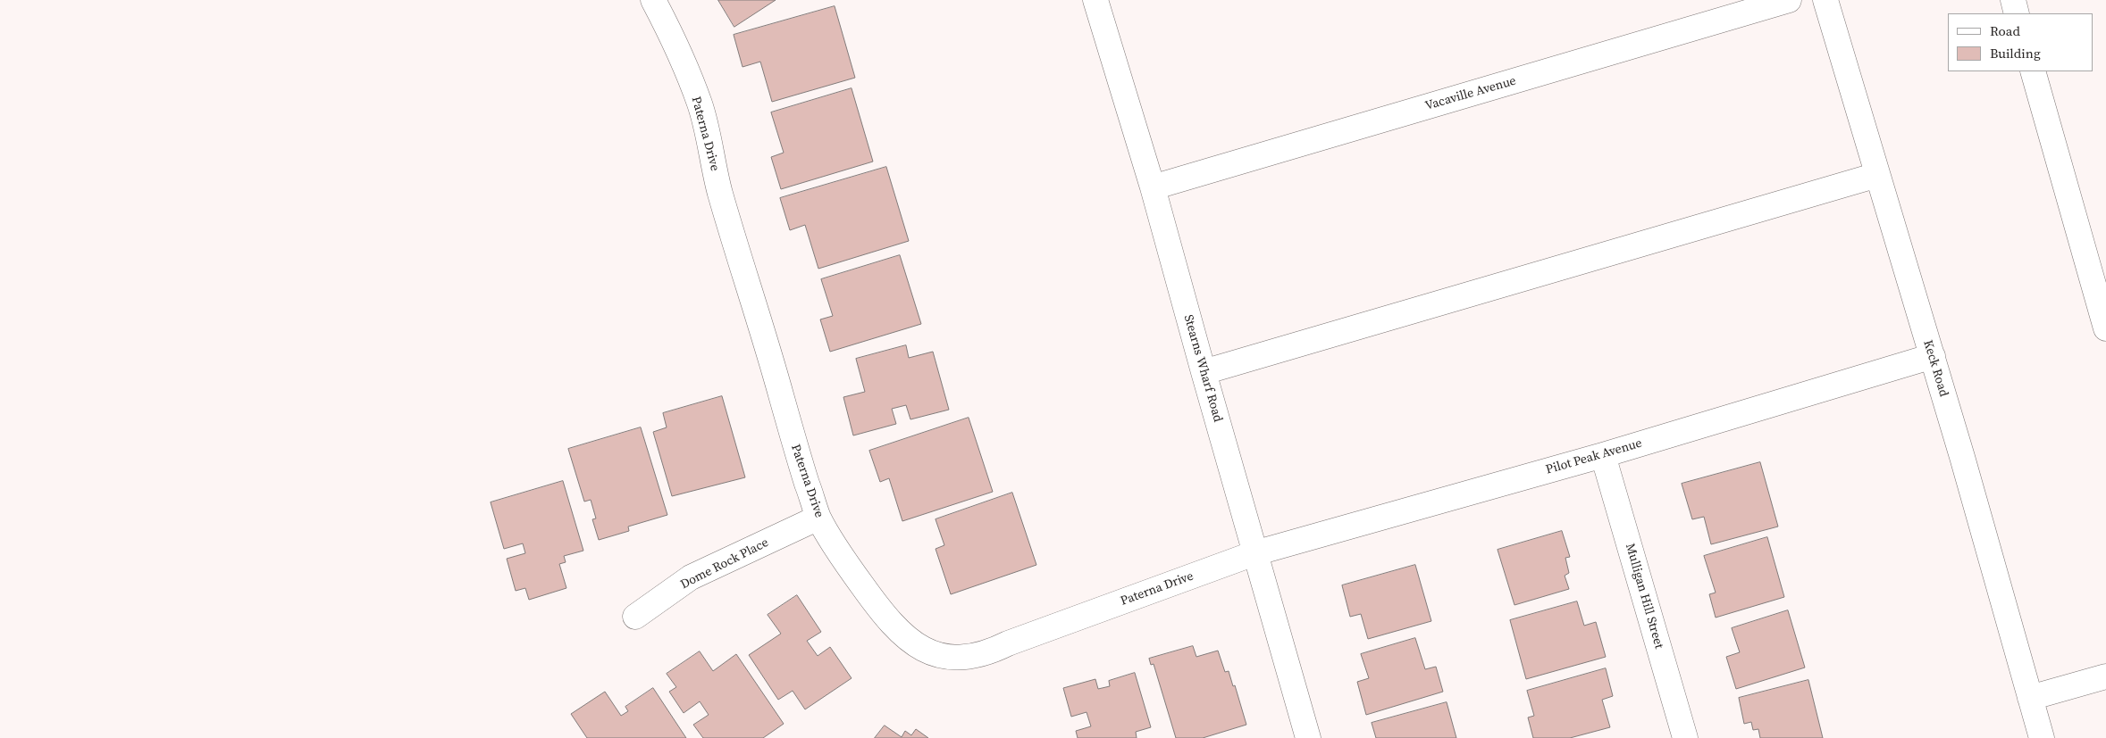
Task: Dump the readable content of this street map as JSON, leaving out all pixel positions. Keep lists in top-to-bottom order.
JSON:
{
  "streets": {
    "street": [
      "Vacaville Avenue",
      "Paterna Drive",
      "Stearns Wharf Road",
      "Keck Road",
      "Pilot Peak Avenue",
      "Dome Rock Place",
      "Mulligan Hill Street"
    ]
  },
  "crossings": [
    ["Vacaville Avenue", "Stearns Wharf Road"],
    ["Paterna Drive", "Stearns Wharf Road"],
    ["Paterna Drive", "Pilot Peak Avenue"],
    ["Paterna Drive", "Dome Rock Place"],
    ["Stearns Wharf Road", "Pilot Peak Avenue"],
    ["Keck Road", "Pilot Peak Avenue"],
    ["Pilot Peak Avenue", "Mulligan Hill Street"]
  ],
  "legend": ["Road", "Building"]
}
